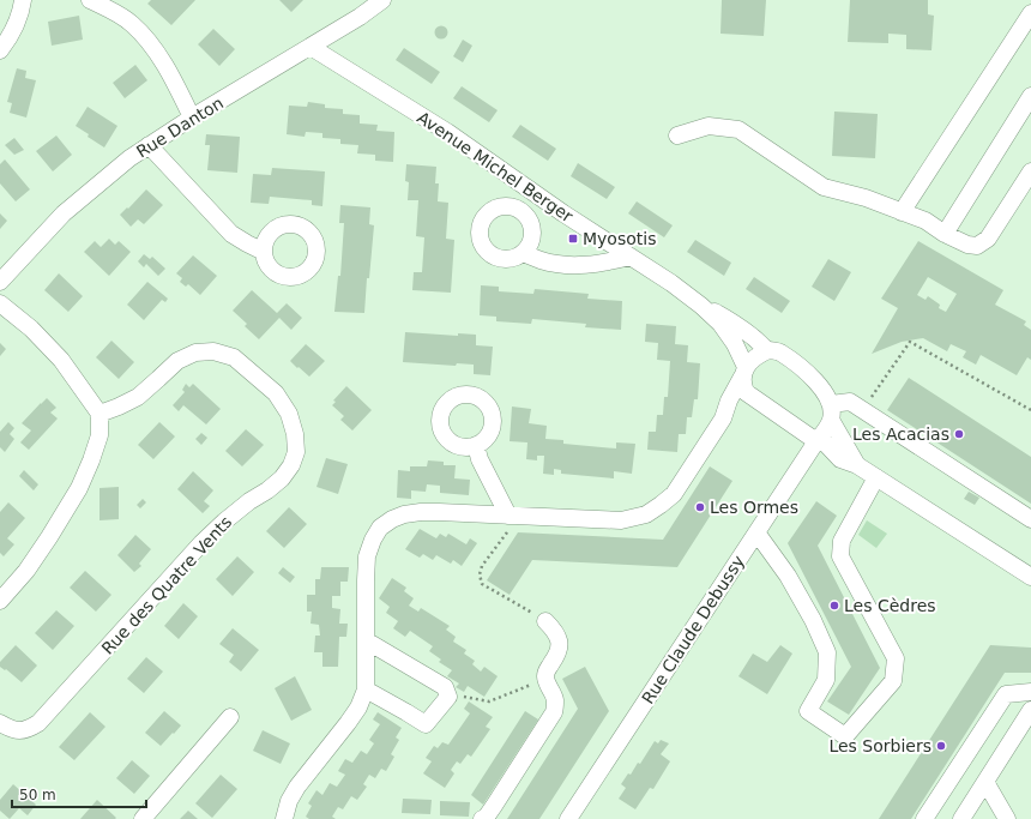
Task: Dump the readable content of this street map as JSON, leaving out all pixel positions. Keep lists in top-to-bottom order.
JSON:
{
  "streets": {
    "street": [
      "Rue Danton",
      "Avenue Michel Berger",
      "Rue des Quatre Vents",
      "Rue Claude Debussy"
    ]
  },
  "crossings": [
    ["Rue Danton", "Avenue Michel Berger"],
    ["Avenue Michel Berger", "Rue Claude Debussy"]
  ],
  "places": {
    "transit": ["Myosotis"],
    "other": [
      "Les Acacias",
      "Les Ormes",
      "Les Cèdres",
      "Les Sorbiers"
    ]
  },
  "scale_bar": "50 m"
}
